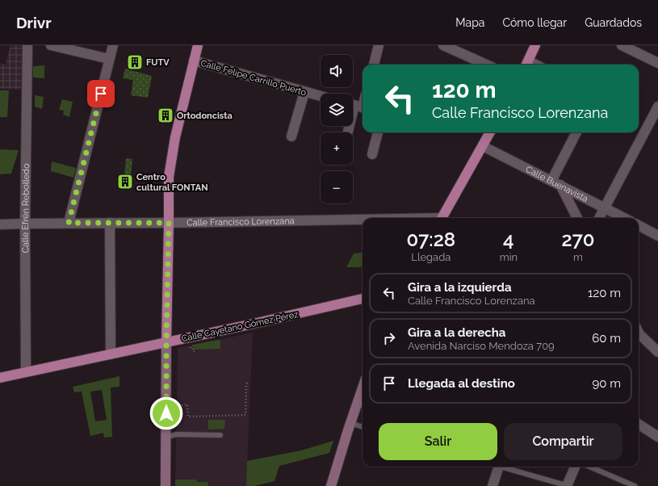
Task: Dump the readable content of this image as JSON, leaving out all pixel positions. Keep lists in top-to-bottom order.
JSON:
{
  "streets": {
    "main road": ["Calle Felipe Carrillo Puerto", "Calle Cayetano Gómez Pérez"],
    "street": ["Calle Buenavista", "Calle Efrén Rebolledo", "Calle Francisco Lorenzana"]
  },
  "crossings": [
    ["Calle Felipe Carrillo Puerto", "Calle Francisco Lorenzana"],
    ["Calle Felipe Carrillo Puerto", "Calle Cayetano Gómez Pérez"],
    ["Calle Efrén Rebolledo", "Calle Francisco Lorenzana"],
    ["Calle Efrén Rebolledo", "Calle Cayetano Gómez Pérez"]
  ],
  "places": {
    "building": ["FUTV", "Ortodoncista", "Centro cultural FONTAN"]
  },
  "page": {
    "header": "Drivr",
    "nav": ["Mapa", "Cómo llegar", "Guardados"],
    "map_buttons": ["+", "−"],
    "turn": ["120 m", "Calle Francisco Lorenzana"],
    "eta": [
      "07:28",
      "Llegada",
      "4",
      "min",
      "270",
      "m"
    ],
    "list": [
      {
        "name": "Gira a la izquierda",
        "note": "Calle Francisco Lorenzana",
        "value": "120 m"
      },
      {
        "name": "Gira a la derecha",
        "note": "Avenida Narciso Mendoza 709",
        "value": "60 m"
      },
      {
        "name": "Llegada al destino",
        "value": "90 m"
      }
    ],
    "buttons": ["Salir", "Compartir"]
  }
}
